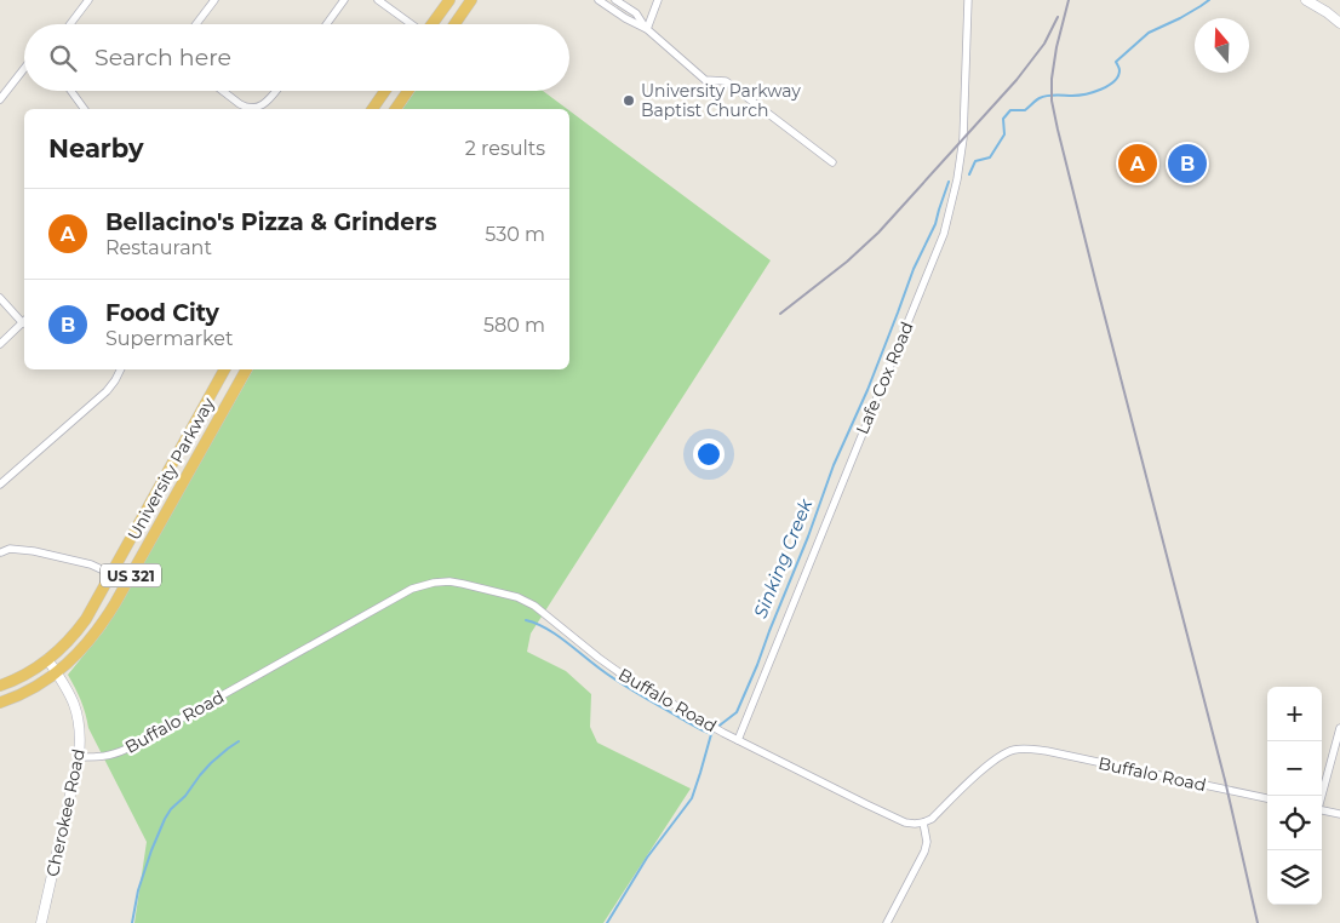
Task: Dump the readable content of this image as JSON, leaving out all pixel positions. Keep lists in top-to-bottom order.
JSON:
{
  "streets": {
    "highway": ["University Parkway", "US 321"],
    "main road": ["Cherokee Road"],
    "street": ["Lafe Cox Road", "Buffalo Road"]
  },
  "crossings": [
    ["Lafe Cox Road", "Buffalo Road"],
    ["University Parkway", "Cherokee Road"],
    ["Buffalo Road", "Cherokee Road"]
  ],
  "water": ["Sinking Creek"],
  "places": ["University Parkway Baptist Church"],
  "north": "top",
  "page": {
    "search": "Search here",
    "heading": ["Nearby", "2 results"],
    "pins": ["A", "B"],
    "list": [
      {
        "mark": "A",
        "name": "Bellacino's Pizza & Grinders",
        "note": "Restaurant",
        "value": "530 m"
      },
      {
        "mark": "B",
        "name": "Food City",
        "note": "Supermarket",
        "value": "580 m"
      }
    ],
    "map_buttons": ["+", "−"]
  }
}
